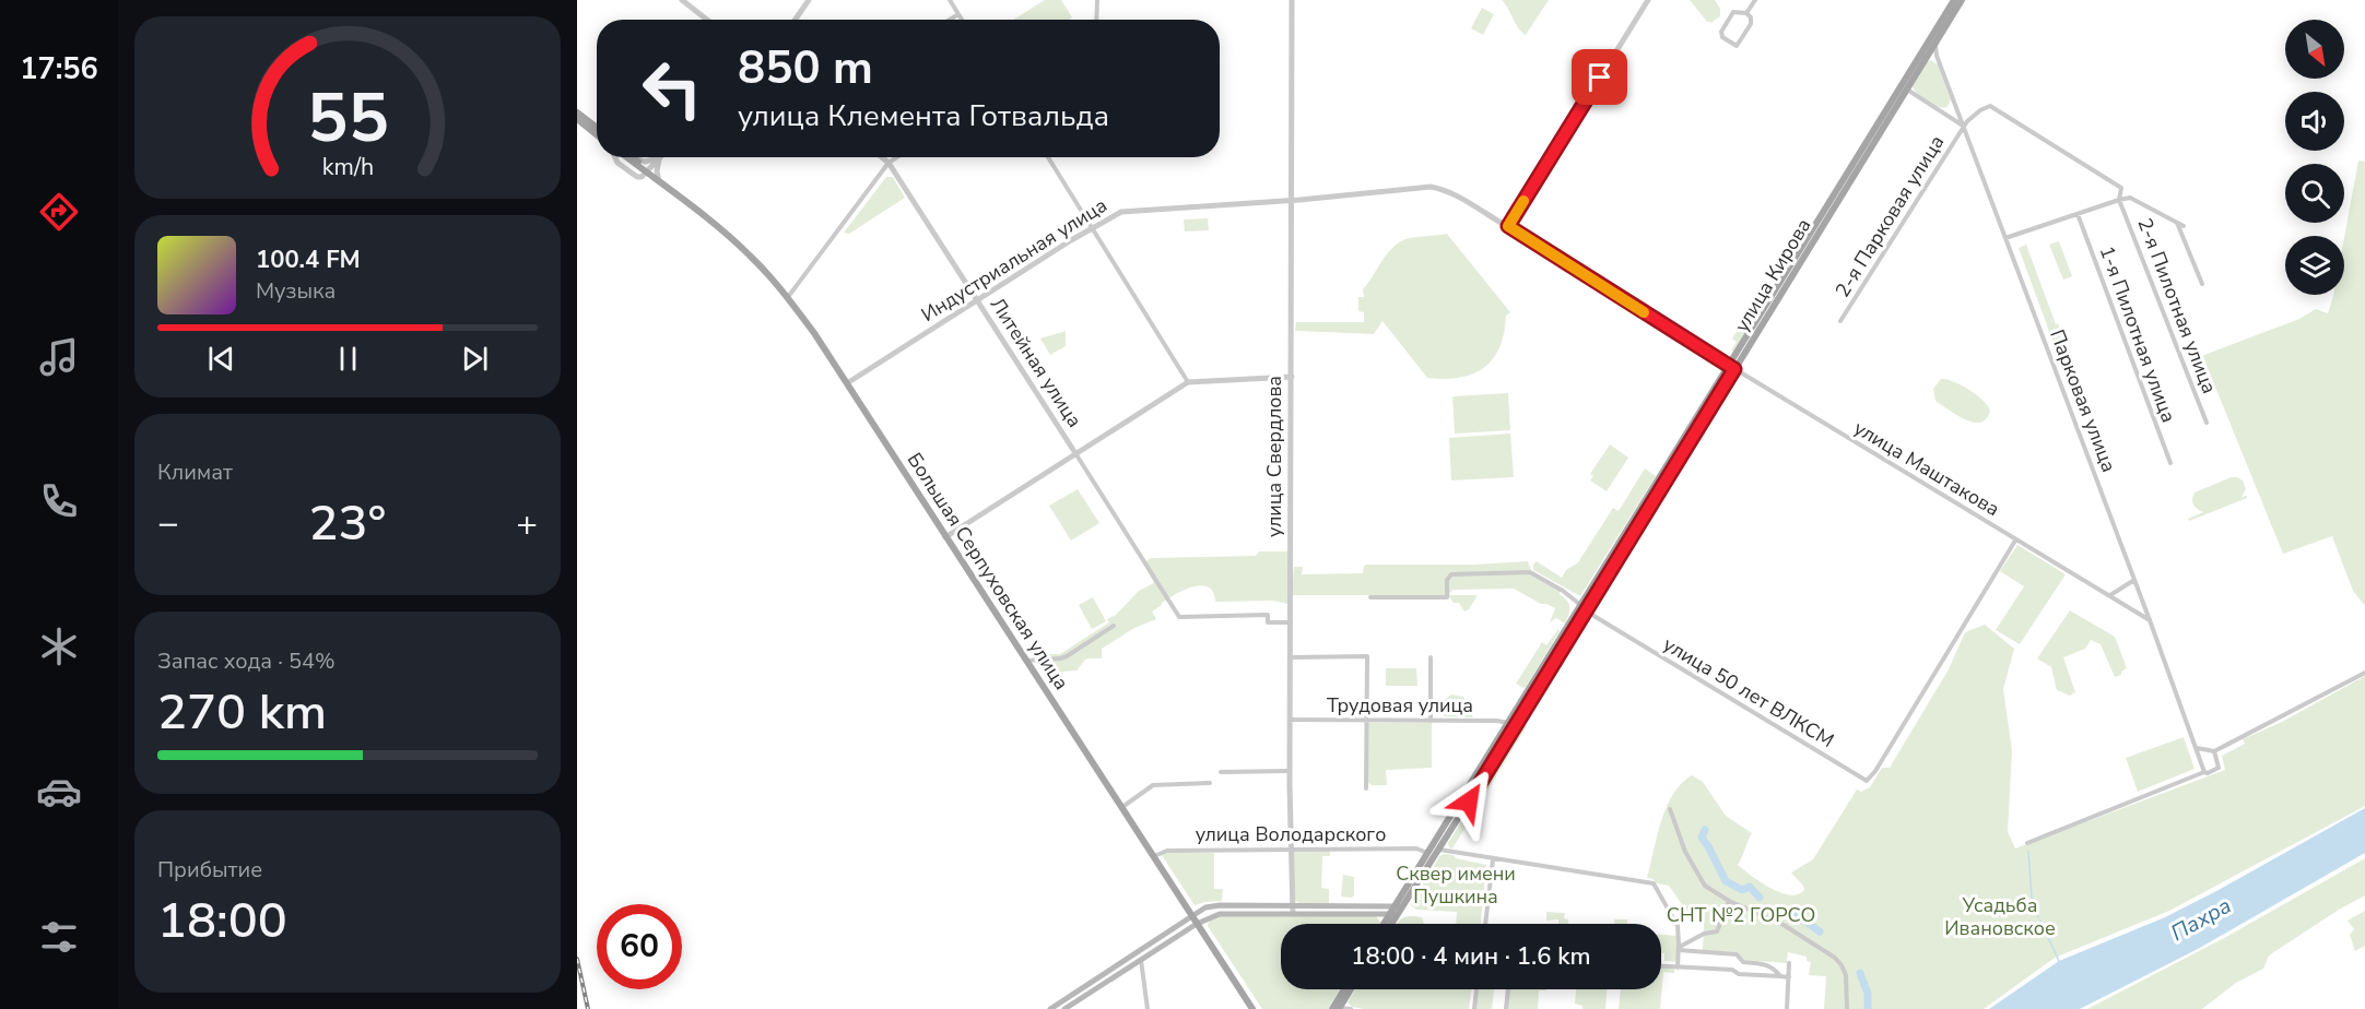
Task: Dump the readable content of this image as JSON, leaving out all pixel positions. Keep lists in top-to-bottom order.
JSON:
{
  "streets": {
    "main road": ["улица Кирова", "Большая Серпуховская улица"],
    "street": [
      "2-я Парковая улица",
      "Индустриальная улица",
      "2-я Пилотная улица",
      "1-я Пилотная улица",
      "Литейная улица",
      "Парковая улица",
      "улица Свердлова",
      "улица Маштакова",
      "улица 50 лет ВЛКСМ",
      "Трудовая улица",
      "улица Володарского"
    ]
  },
  "crossings": [
    ["2-я Парковая улица", "2-я Пилотная улица"],
    ["2-я Парковая улица", "Парковая улица"],
    ["Индустриальная улица", "улица Кирова"],
    ["Индустриальная улица", "Литейная улица"],
    ["Индустриальная улица", "улица Свердлова"],
    ["Индустриальная улица", "улица Маштакова"],
    ["Индустриальная улица", "Большая Серпуховская улица"],
    ["улица Кирова", "Парковая улица"],
    ["улица Кирова", "улица Маштакова"],
    ["улица Кирова", "улица 50 лет ВЛКСМ"],
    ["улица Кирова", "Трудовая улица"],
    ["улица Кирова", "улица Володарского"],
    ["Литейная улица", "улица Свердлова"],
    ["Парковая улица", "улица Маштакова"],
    ["улица Свердлова", "Трудовая улица"],
    ["улица Свердлова", "улица Володарского"],
    ["улица Маштакова", "улица 50 лет ВЛКСМ"],
    ["Большая Серпуховская улица", "улица Володарского"]
  ],
  "water": ["Пахра"],
  "parks": ["Сквер имени Пушкина", "Усадьба Ивановское", "СНТ №2 ГОРСО"],
  "north": "bottom right",
  "page": {
    "tabs": "17:56",
    "turn": ["850 m", "улица Клемента Готвальда"],
    "song": ["100.4 FM", "Музыка"],
    "tile": [
      "Климат",
      ["Запас хода · 54%", "270 km"],
      ["Прибытие", "18:00"]
    ],
    "heat": ["−", "23°", "+"],
    "limit": "60",
    "trip": "18:00 · 4 мин · 1.6 km",
    "gauge": ["55", "km/h"]
  }
}
